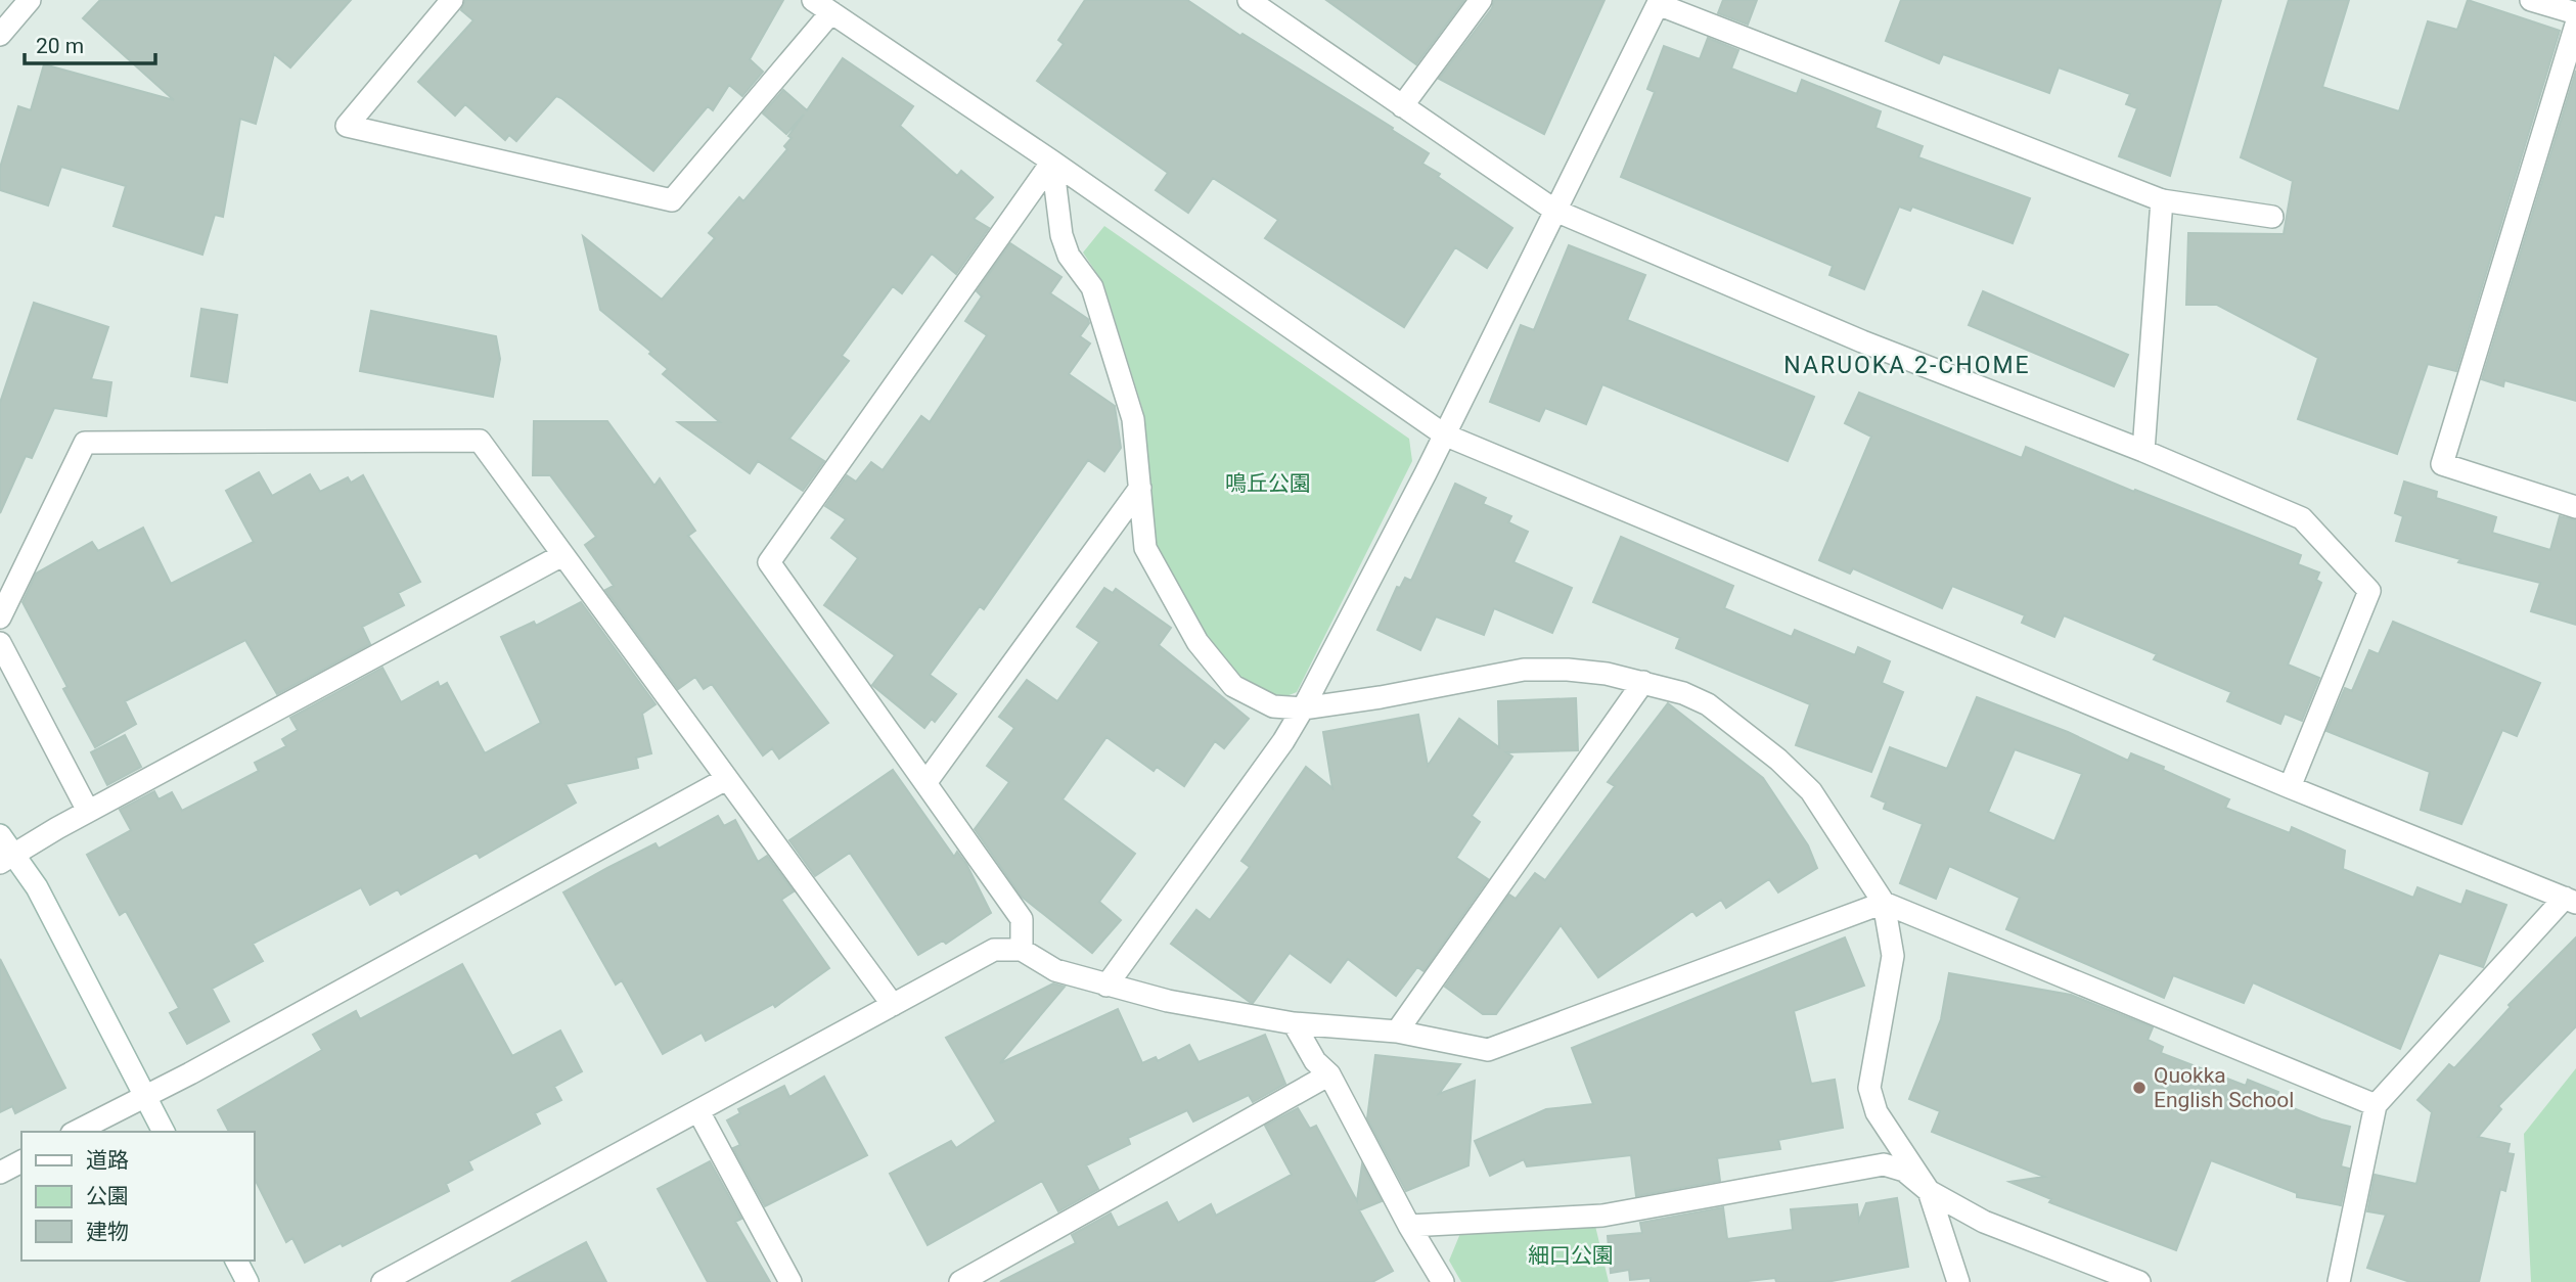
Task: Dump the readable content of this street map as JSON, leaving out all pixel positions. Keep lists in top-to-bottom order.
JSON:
{
  "districts": ["NARUOKA 2-CHOME"],
  "parks": ["鳴丘公園", "細口公園"],
  "places": ["Quokka English School"],
  "legend": ["道路", "公園", "建物"],
  "scale_bar": "20 m"
}
